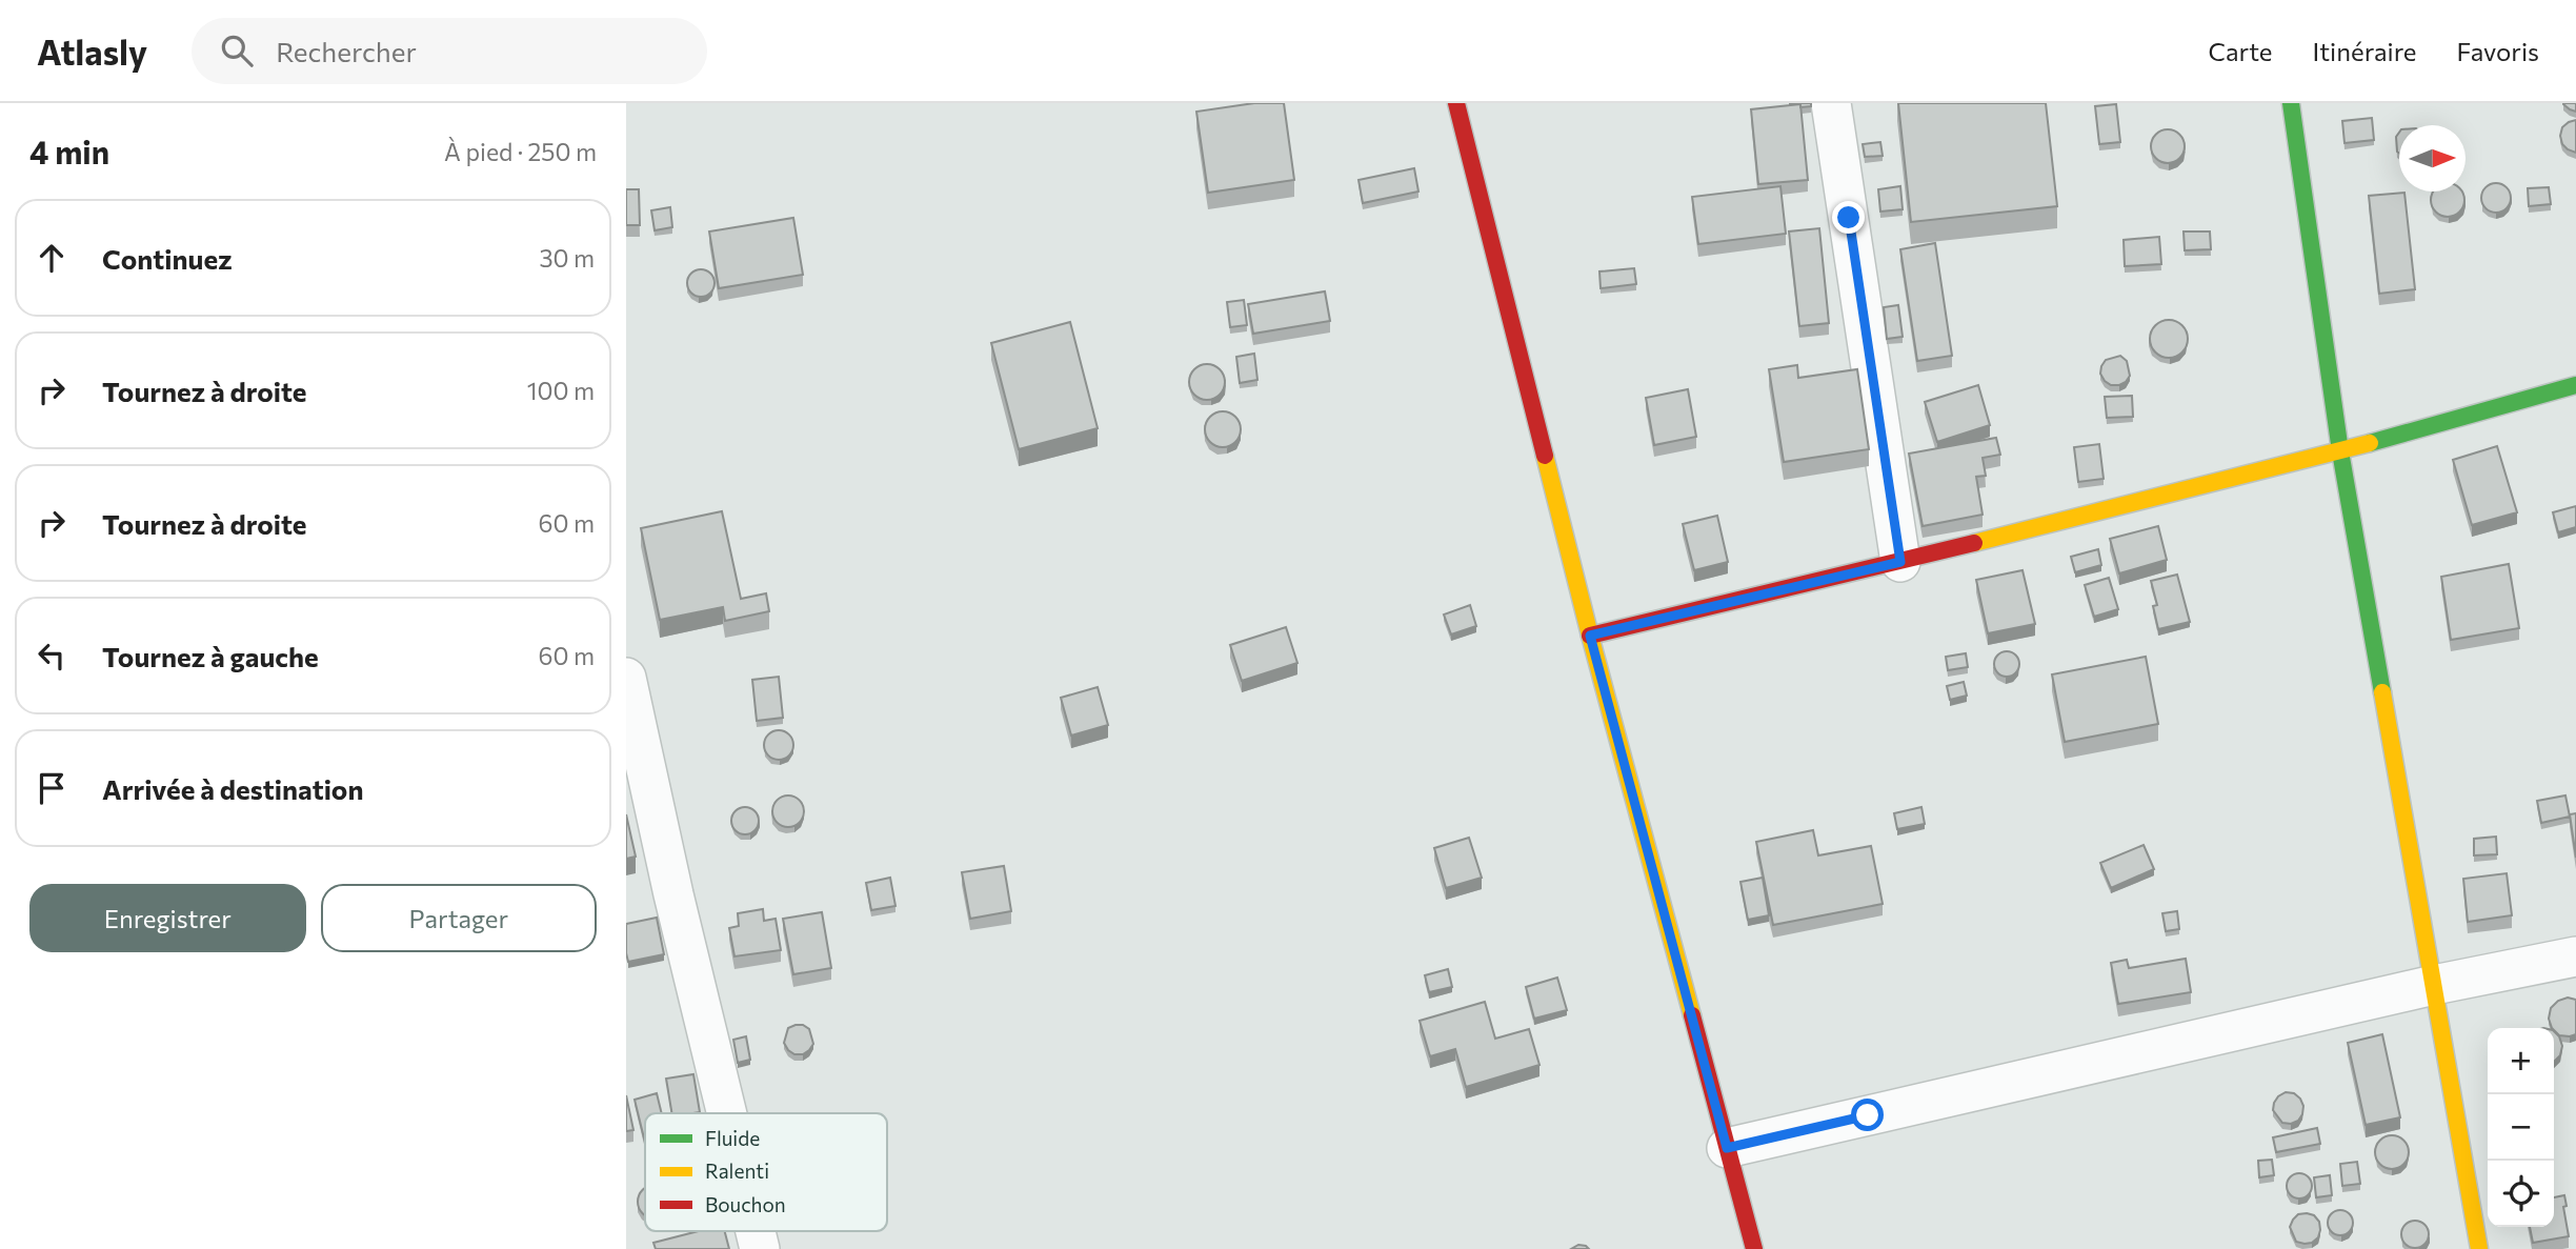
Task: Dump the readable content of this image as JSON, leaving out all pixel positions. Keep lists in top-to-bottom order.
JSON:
{
  "legend": ["Fluide", "Ralenti", "Bouchon"],
  "north": "right",
  "page": {
    "header": "Atlasly",
    "search": "Rechercher",
    "nav": ["Carte", "Itinéraire", "Favoris"],
    "heading": ["4 min", "À pied · 250 m"],
    "list": [
      ["Continuez", "30 m"],
      ["Tournez à droite", "100 m"],
      ["Tournez à droite", "60 m"],
      ["Tournez à gauche", "60 m"],
      "Arrivée à destination"
    ],
    "buttons": ["Enregistrer", "Partager"],
    "map_buttons": ["+", "−"]
  }
}
